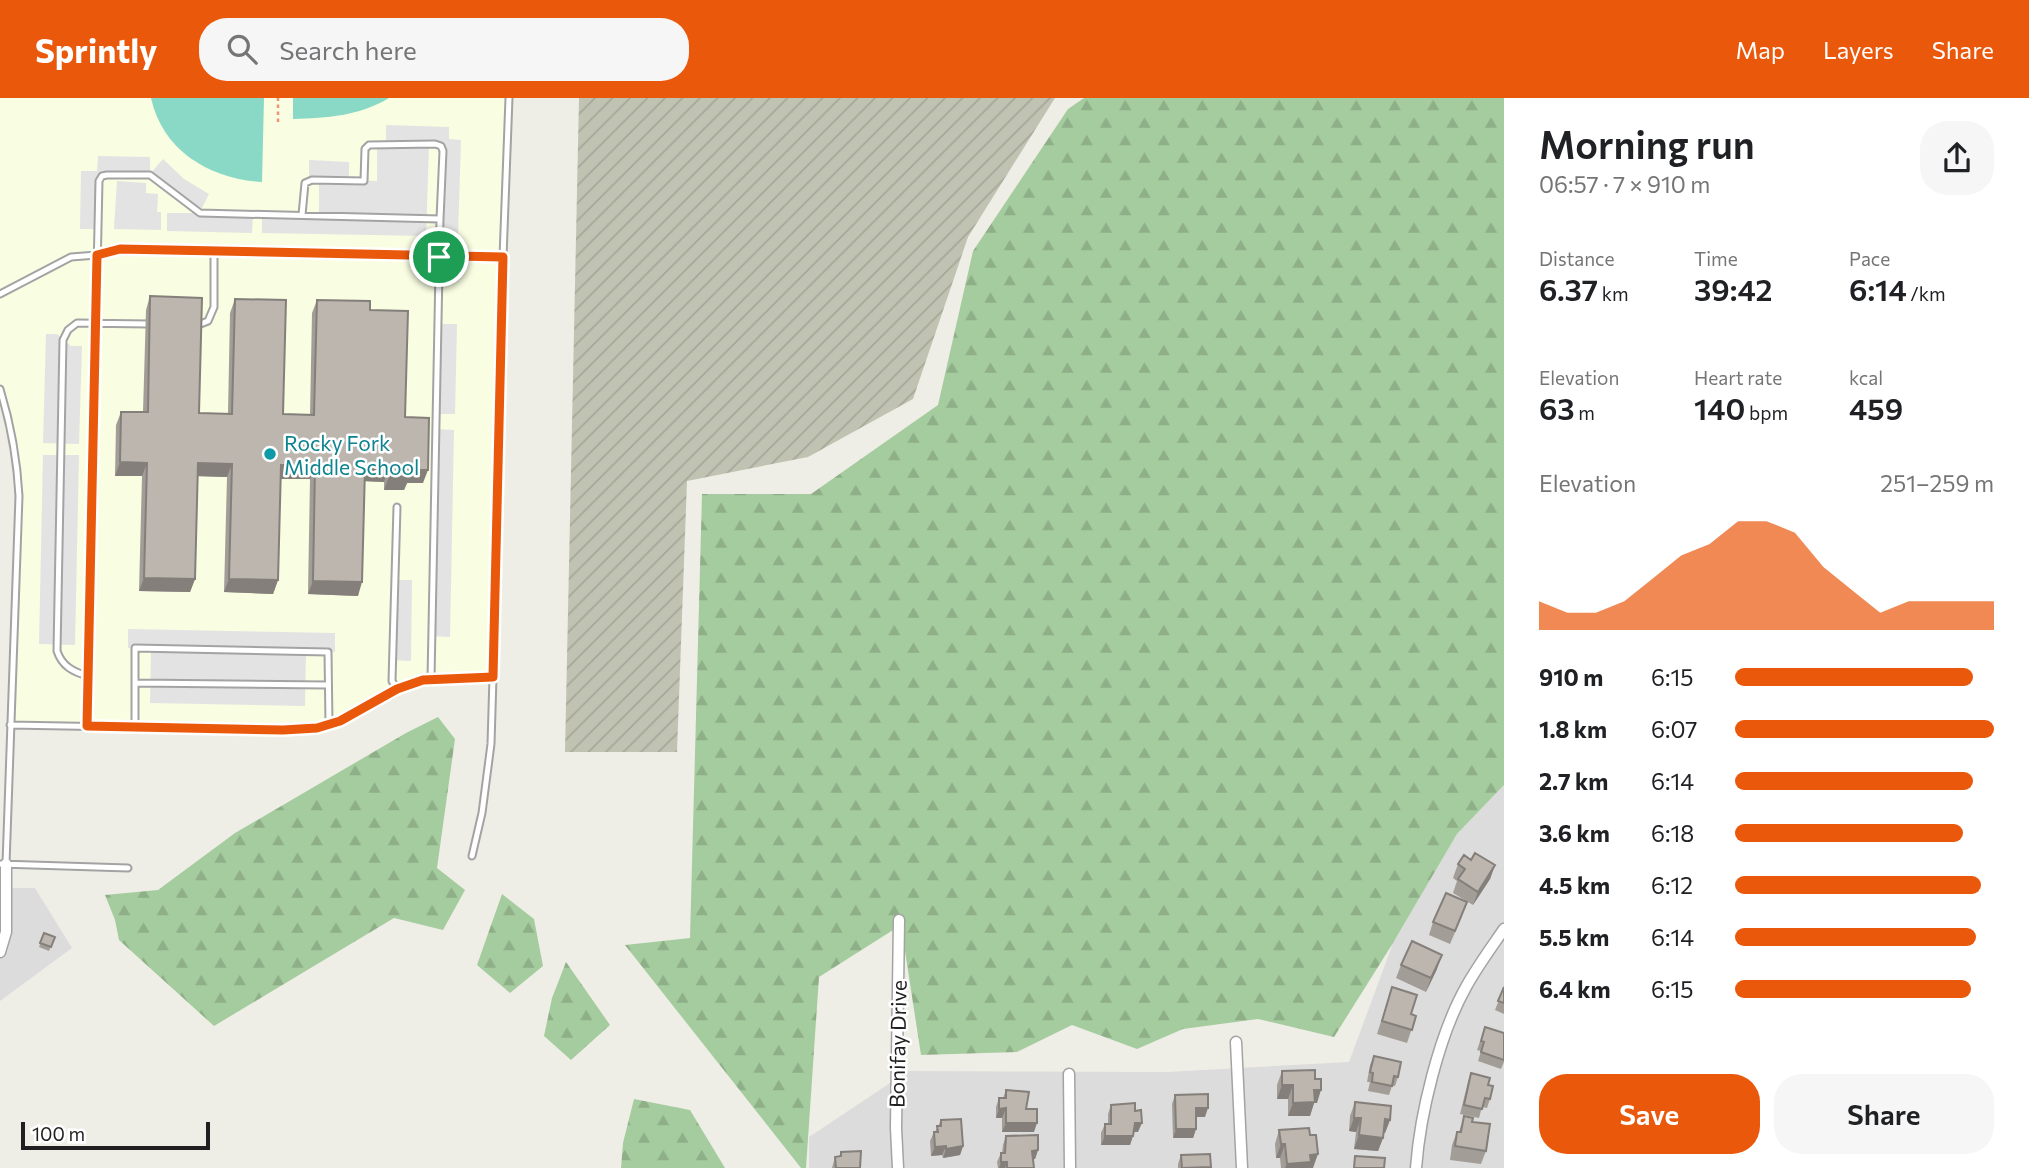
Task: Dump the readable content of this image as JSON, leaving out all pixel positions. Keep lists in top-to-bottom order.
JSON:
{
  "streets": {
    "street": ["Bonifay Drive"]
  },
  "places": ["Rocky Fork Middle School"],
  "scale_bar": "100 m",
  "page": {
    "header": "Sprintly",
    "search": "Search here",
    "nav": ["Map", "Layers", "Share"],
    "heading": ["Morning run", "06:57 · 7 × 910 m"],
    "stats": [
      ["Distance", "6.37 km"],
      ["Time", "39:42"],
      ["Pace", "6:14 /km"],
      ["Elevation", "63 m"],
      ["Heart rate", "140 bpm"],
      ["kcal", "459"]
    ],
    "chart": ["Elevation", "251–259 m"],
    "list": [
      {
        "name": "910 m",
        "note": "6:15"
      },
      {
        "name": "1.8 km",
        "note": "6:07"
      },
      {
        "name": "2.7 km",
        "note": "6:14"
      },
      {
        "name": "3.6 km",
        "note": "6:18"
      },
      {
        "name": "4.5 km",
        "note": "6:12"
      },
      {
        "name": "5.5 km",
        "note": "6:14"
      },
      {
        "name": "6.4 km",
        "note": "6:15"
      }
    ],
    "buttons": ["Save", "Share"],
    "scale": "100 m"
  }
}
